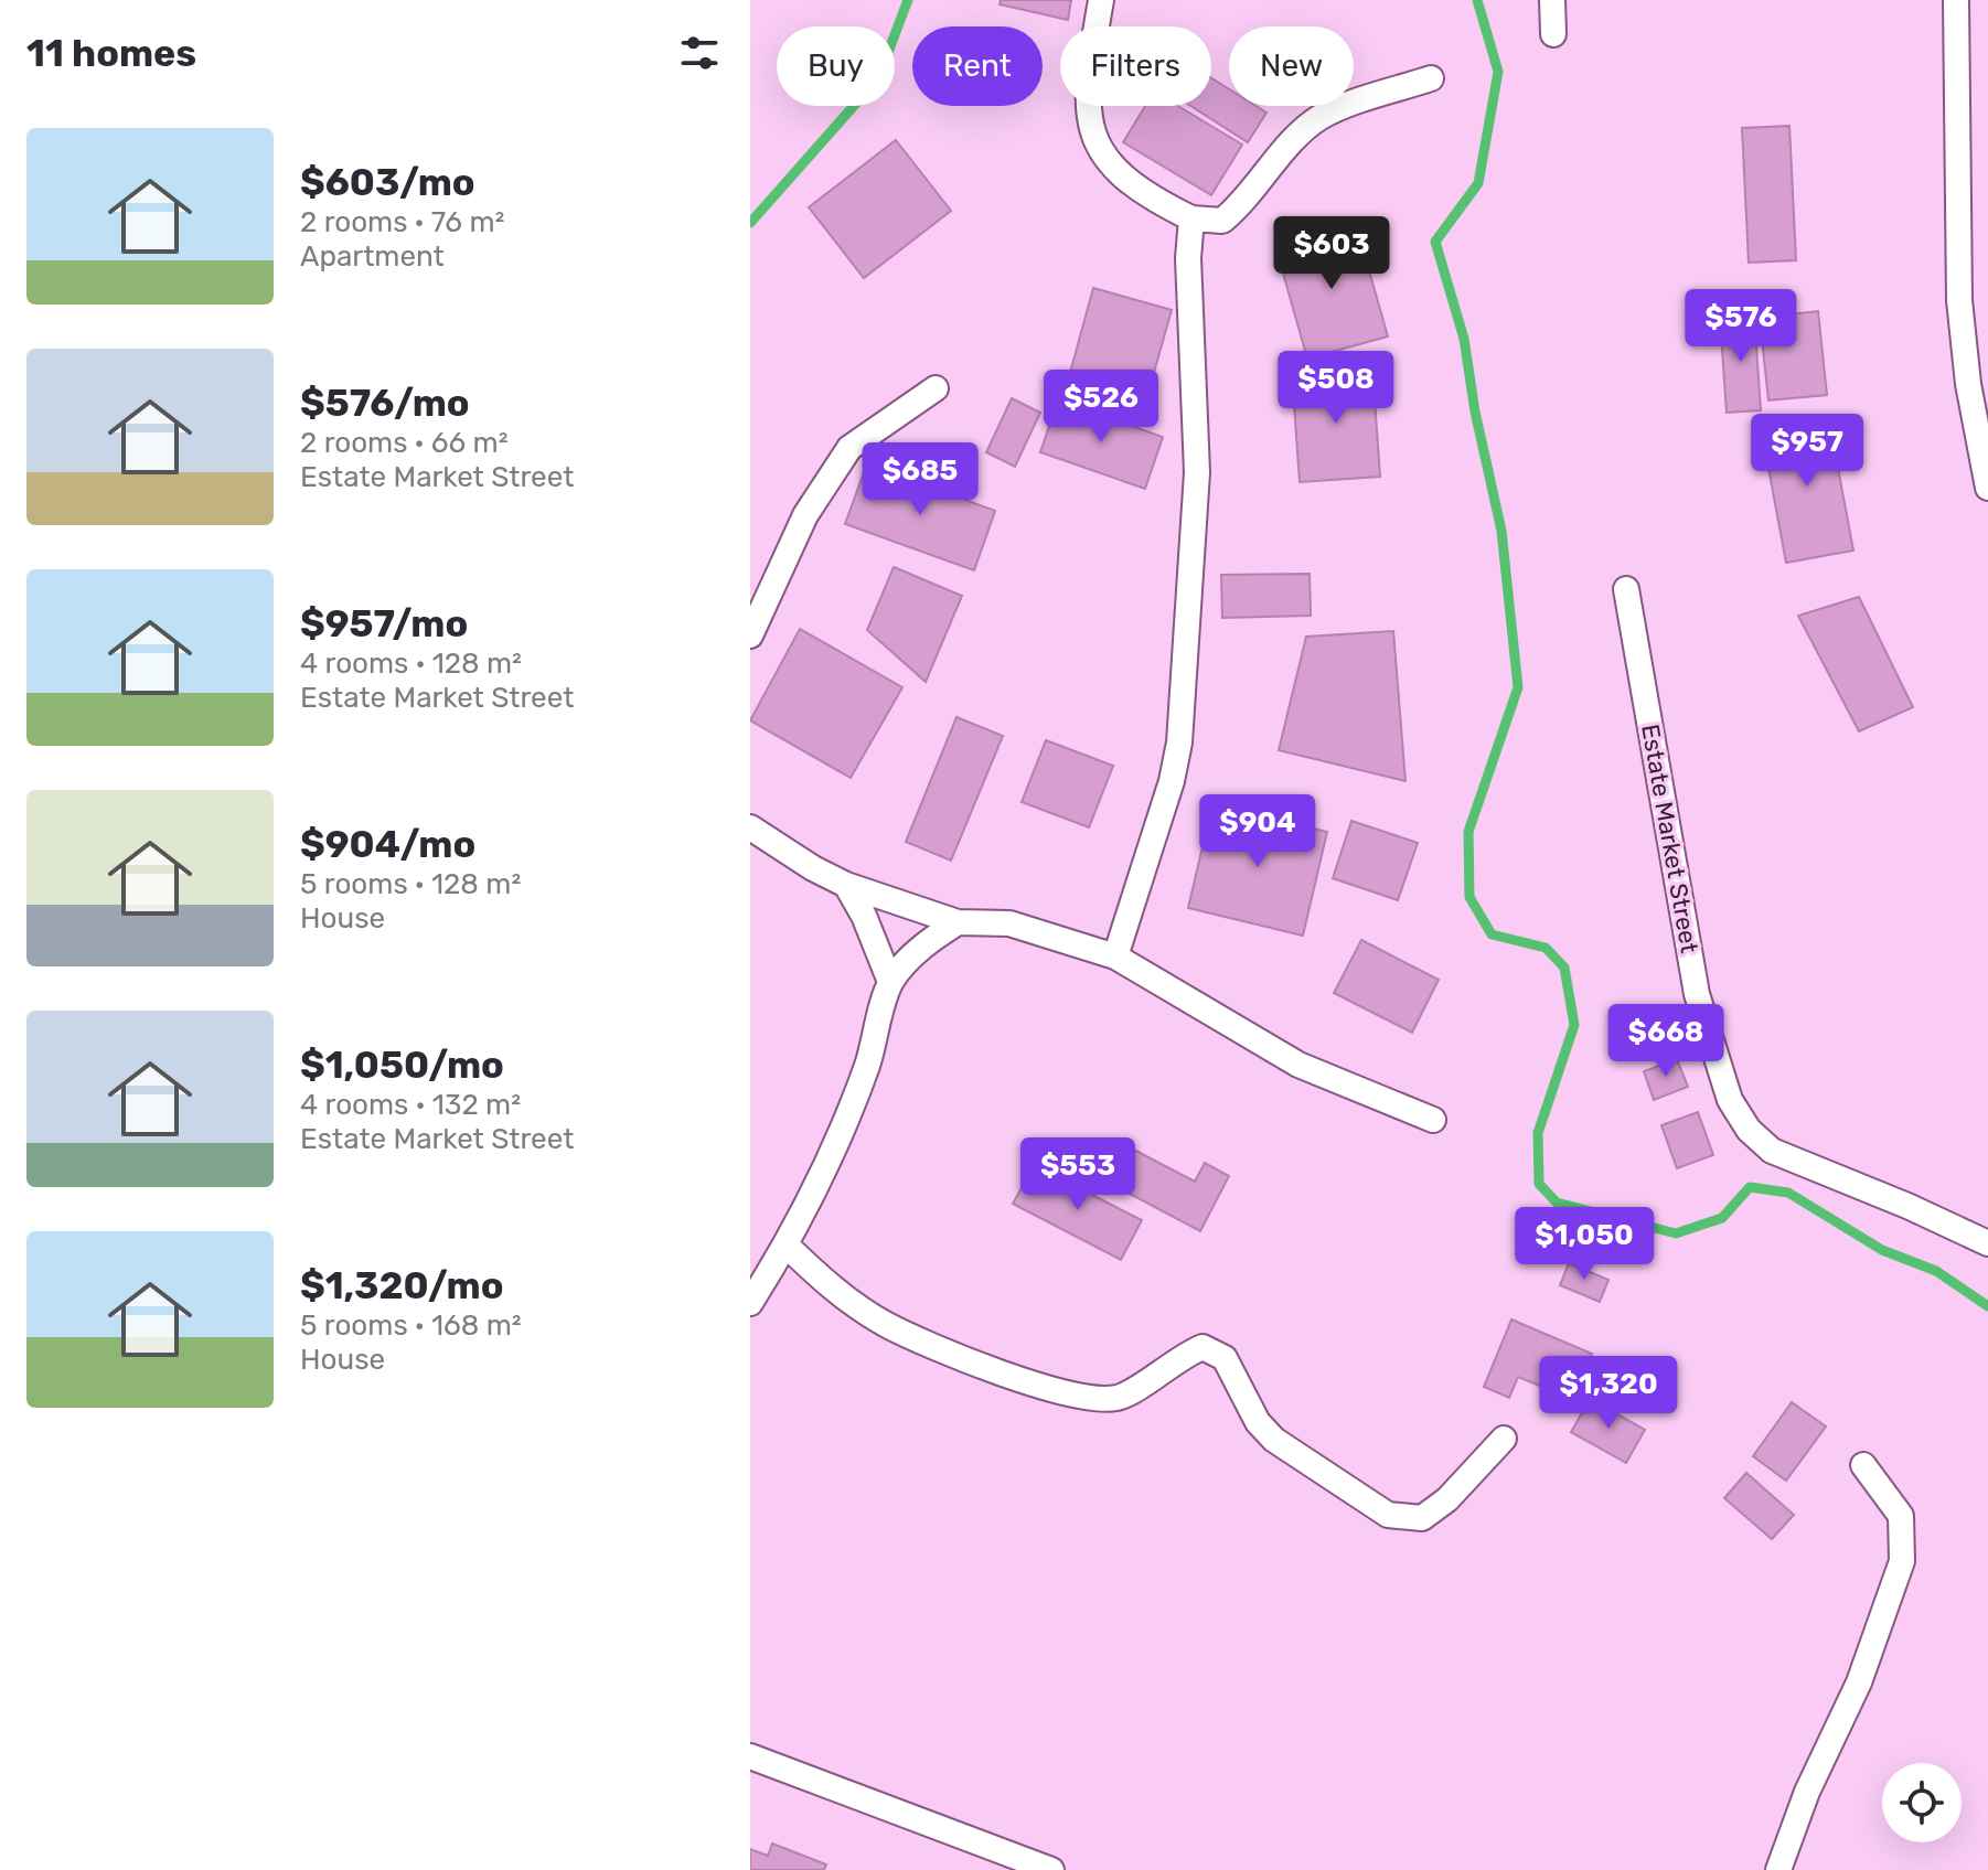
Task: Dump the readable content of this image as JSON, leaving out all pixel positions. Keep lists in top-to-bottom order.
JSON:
{
  "streets": {
    "street": ["Estate Market Street"]
  },
  "page": {
    "heading": "11 homes",
    "chip": [
      "Buy",
      "Rent",
      "Filters",
      "New"
    ],
    "list": [
      {
        "name": "$603/mo",
        "note": "2 rooms · 76 m² · Apartment"
      },
      {
        "name": "$576/mo",
        "note": "2 rooms · 66 m² · Estate Market Street"
      },
      {
        "name": "$957/mo",
        "note": "4 rooms · 128 m² · Estate Market Street"
      },
      {
        "name": "$904/mo",
        "note": "5 rooms · 128 m² · House"
      },
      {
        "name": "$1,050/mo",
        "note": "4 rooms · 132 m² · Estate Market Street"
      },
      {
        "name": "$1,320/mo",
        "note": "5 rooms · 168 m² · House"
      }
    ],
    "price": [
      "$603",
      "$576",
      "$508",
      "$526",
      "$957",
      "$685",
      "$904",
      "$668",
      "$553",
      "$1,050",
      "$1,320"
    ]
  }
}
